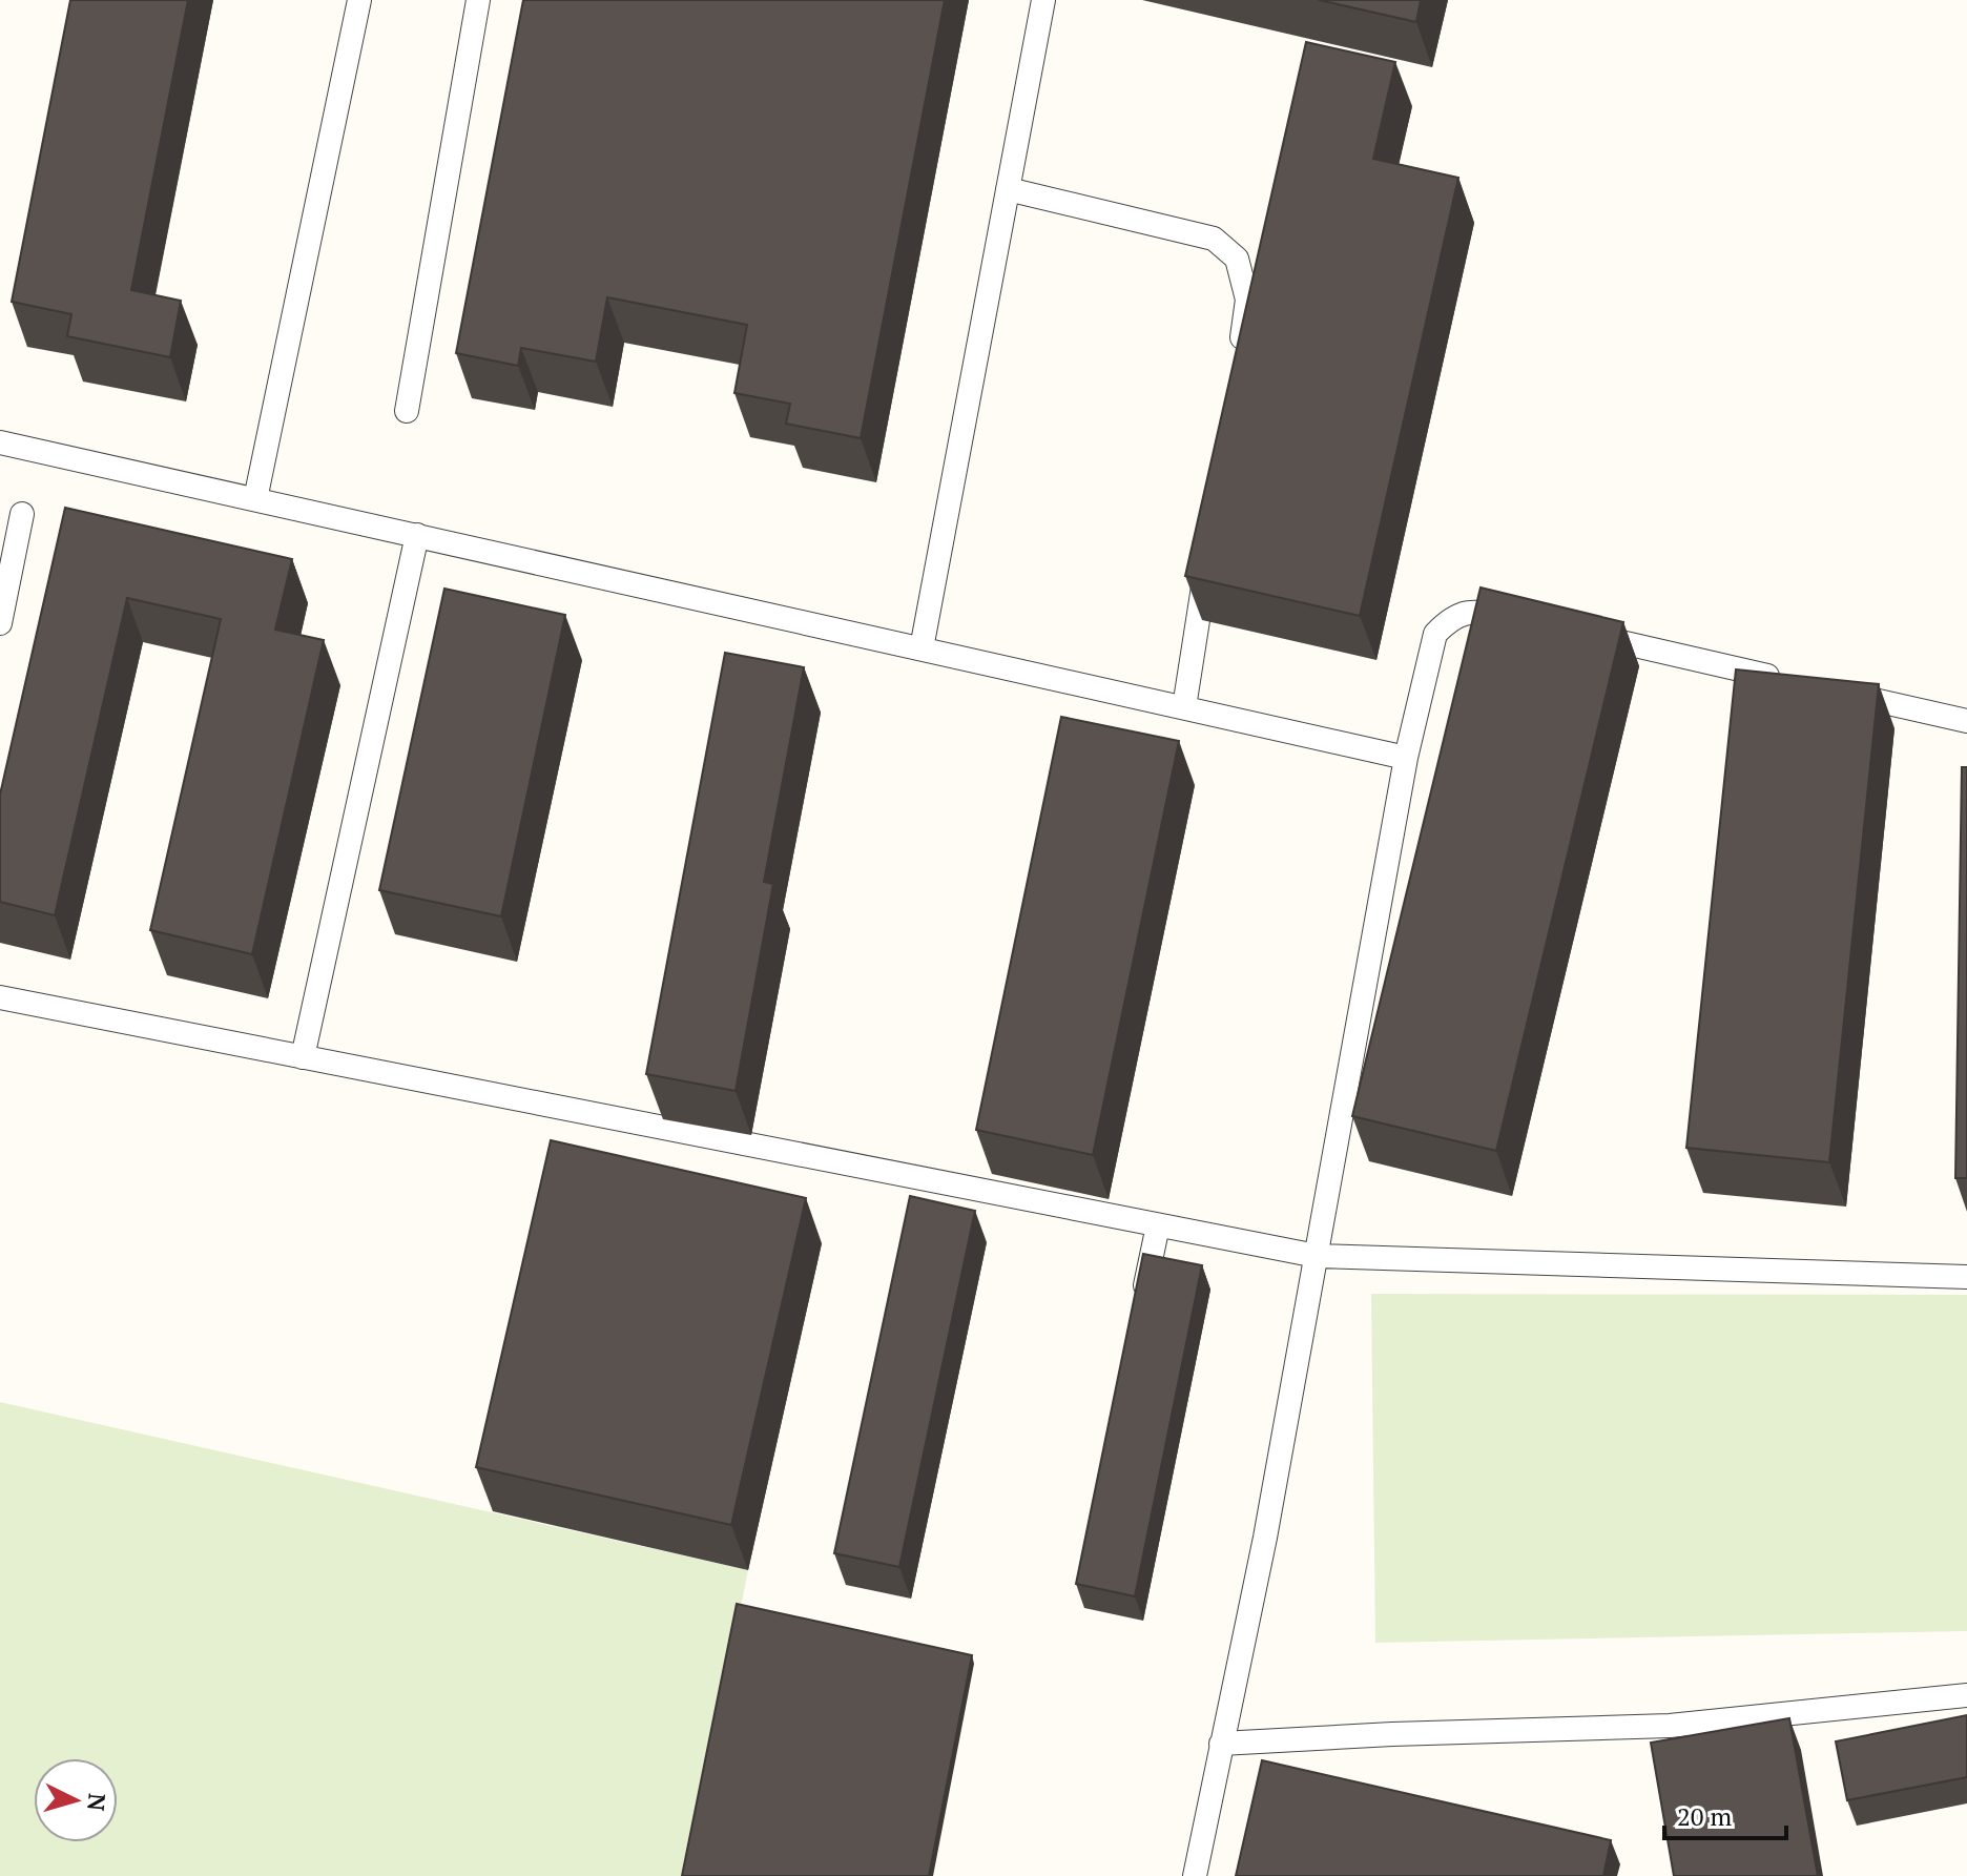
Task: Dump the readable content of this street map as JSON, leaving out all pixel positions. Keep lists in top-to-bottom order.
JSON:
{
  "scale_bar": "20 m",
  "north": "right"
}
